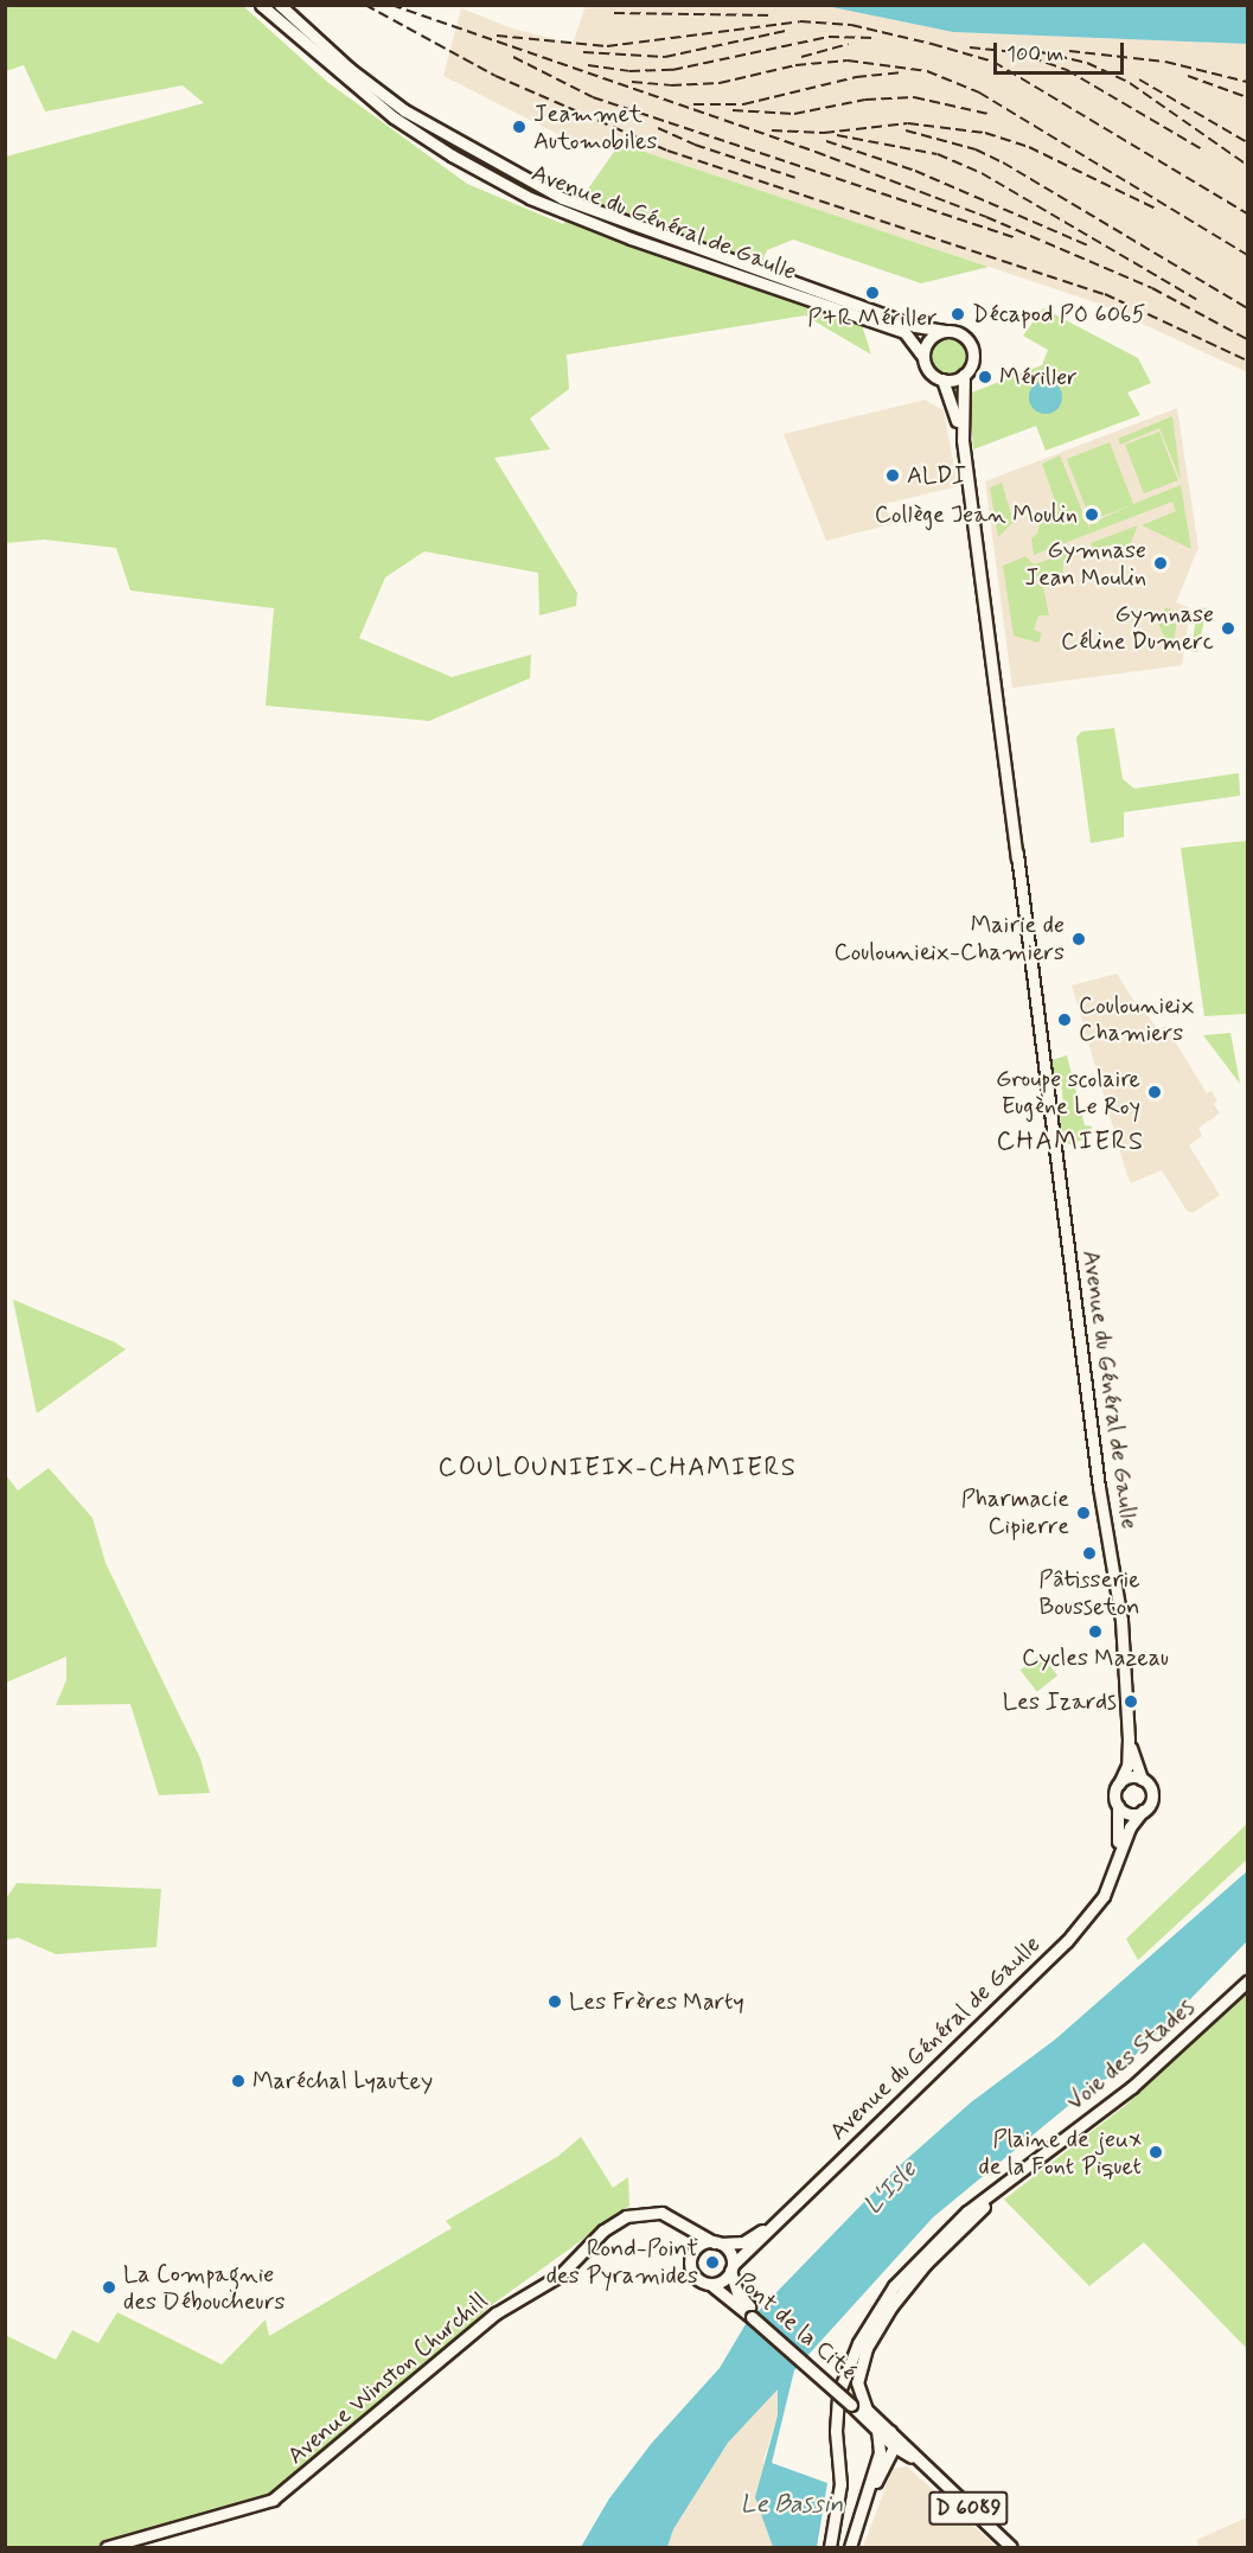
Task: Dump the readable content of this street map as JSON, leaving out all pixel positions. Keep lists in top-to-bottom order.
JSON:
{
  "streets": {
    "main road": [
      "Avenue du Général de Gaulle",
      "Voie des Stades",
      "Pont de la Cité",
      "Avenue Winston Churchill",
      "D 6089"
    ]
  },
  "crossings": [
    ["Avenue du Général de Gaulle", "Pont de la Cité"],
    ["Avenue du Général de Gaulle", "Avenue Winston Churchill"],
    ["Voie des Stades", "D 6089"],
    ["Pont de la Cité", "Avenue Winston Churchill"],
    ["Pont de la Cité", "D 6089"]
  ],
  "districts": ["CHAMIERS", "COULOUNIEIX-CHAMIERS"],
  "water": ["L'Isle", "Le Bassin"],
  "places": [
    "Jeammet Automobiles",
    "P+R Mériller",
    "Décapod PO 6065",
    "Mériller",
    "ALDI",
    "Collège Jean Moulin",
    "Gymnase Jean Moulin",
    "Gymnase Céline Dumerc",
    "Mairie de Coulounieix-Chamiers",
    "Coulounieix Chamiers",
    "Groupe scolaire Eugène Le Roy",
    "Pharmacie Cipierre",
    "Pâtisserie Bousseton",
    "Cycles Mazeau",
    "Les Izards",
    "Les Frères Marty",
    "Maréchal Lyautey",
    "Plaine de jeux de la Font Piquet",
    "Rond-Point des Pyramides",
    "La Compagnie des Déboucheurs"
  ],
  "scale_bar": "100 m"
}
